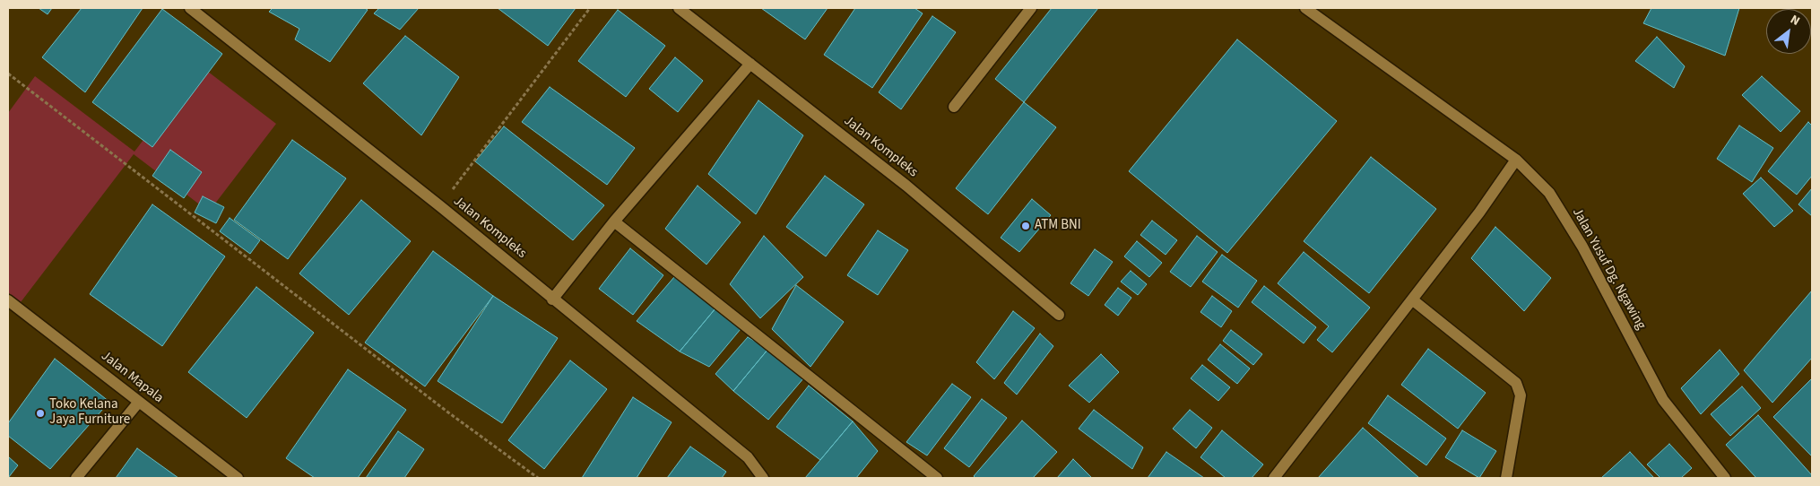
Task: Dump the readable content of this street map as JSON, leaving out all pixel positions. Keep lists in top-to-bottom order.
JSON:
{
  "streets": {
    "street": ["Jalan Kompleks", "Jalan Yusuf Dg. Ngawing", "Jalan Mapala"]
  },
  "places": ["ATM BNI", "Toko Kelana Jaya Furniture"],
  "north": "top right"
}
